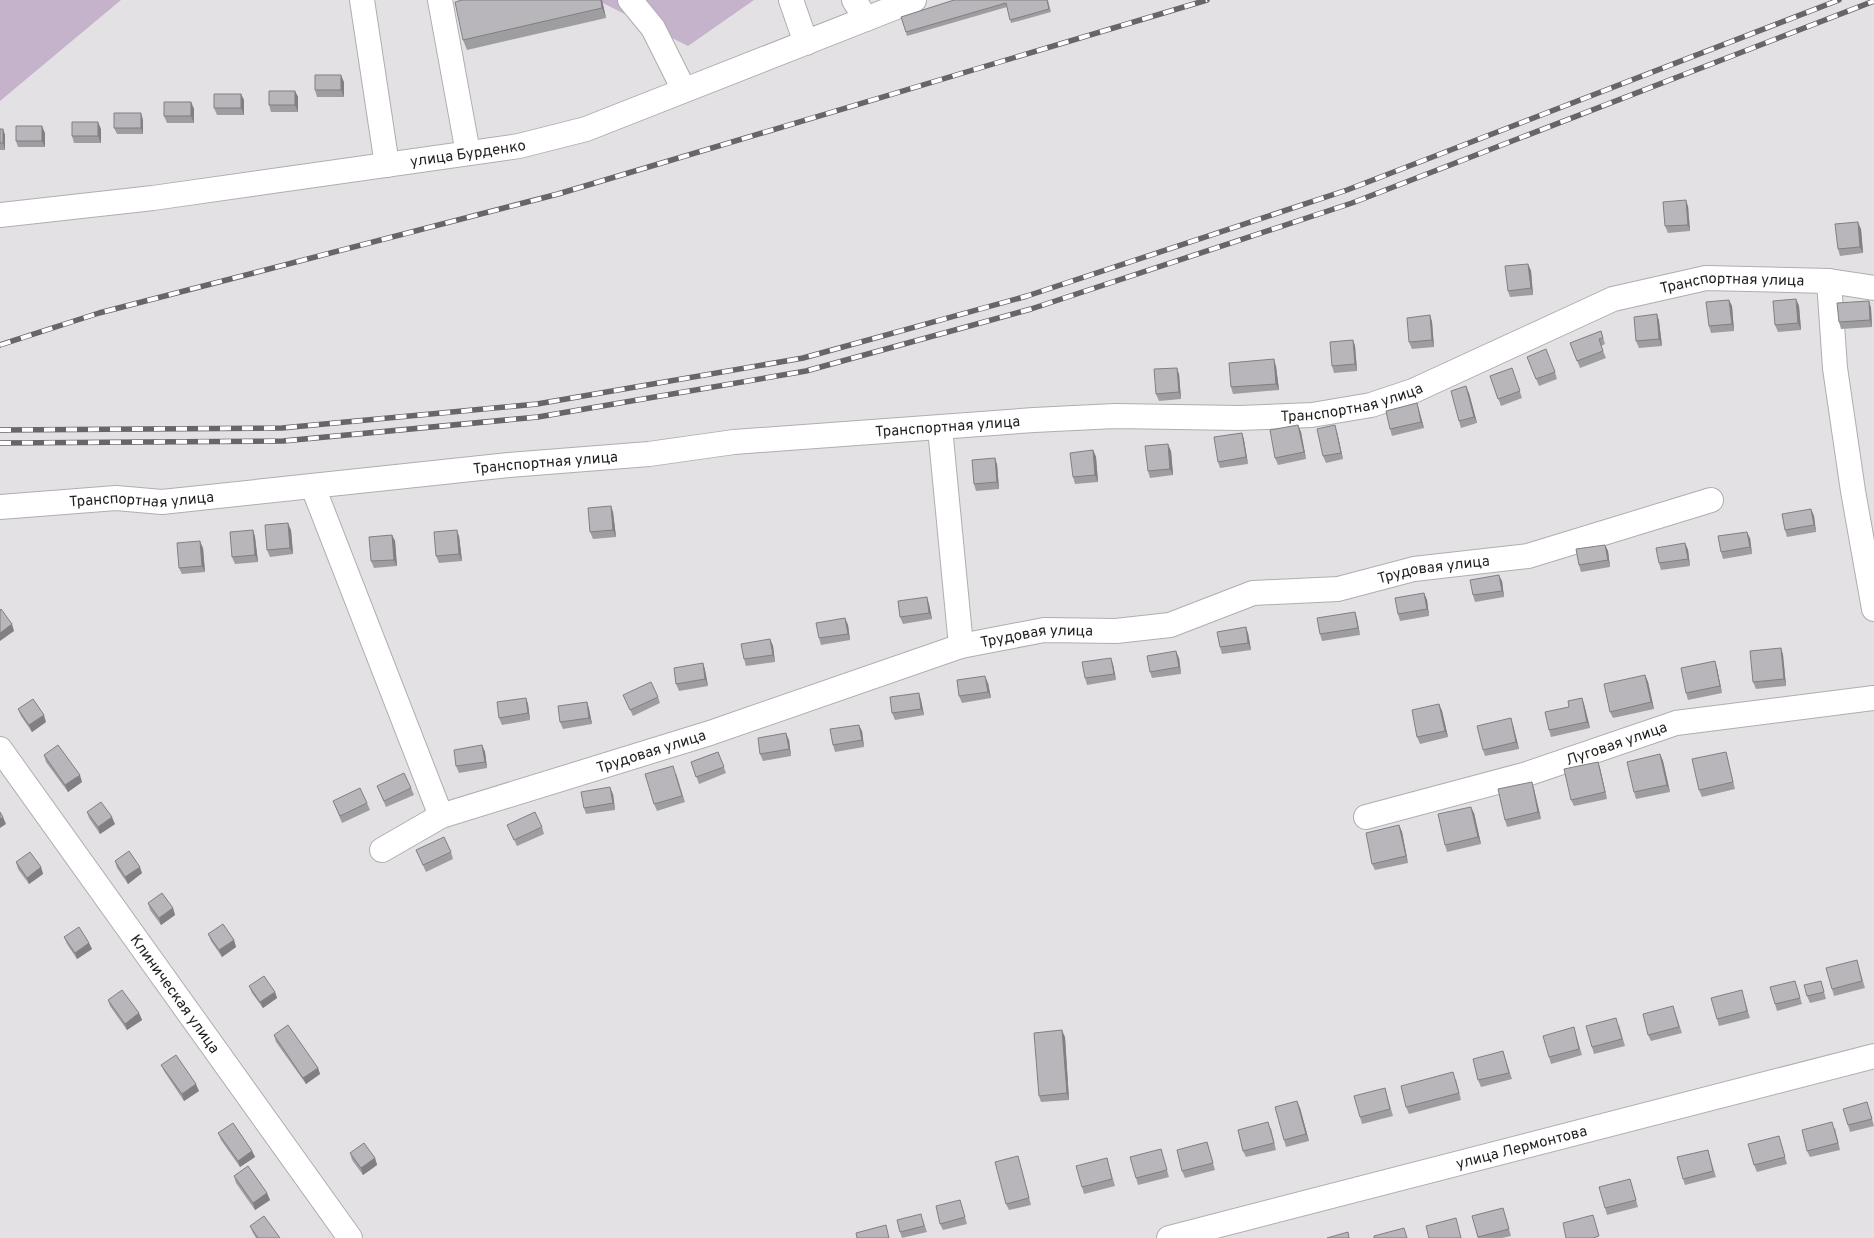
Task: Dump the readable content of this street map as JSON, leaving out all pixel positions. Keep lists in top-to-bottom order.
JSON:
{
  "streets": {
    "street": [
      "улица Бурденко",
      "Транспортная улица",
      "Трудовая улица",
      "Луговая улица",
      "Клиническая улица",
      "улица Лермонтова"
    ]
  }
}
